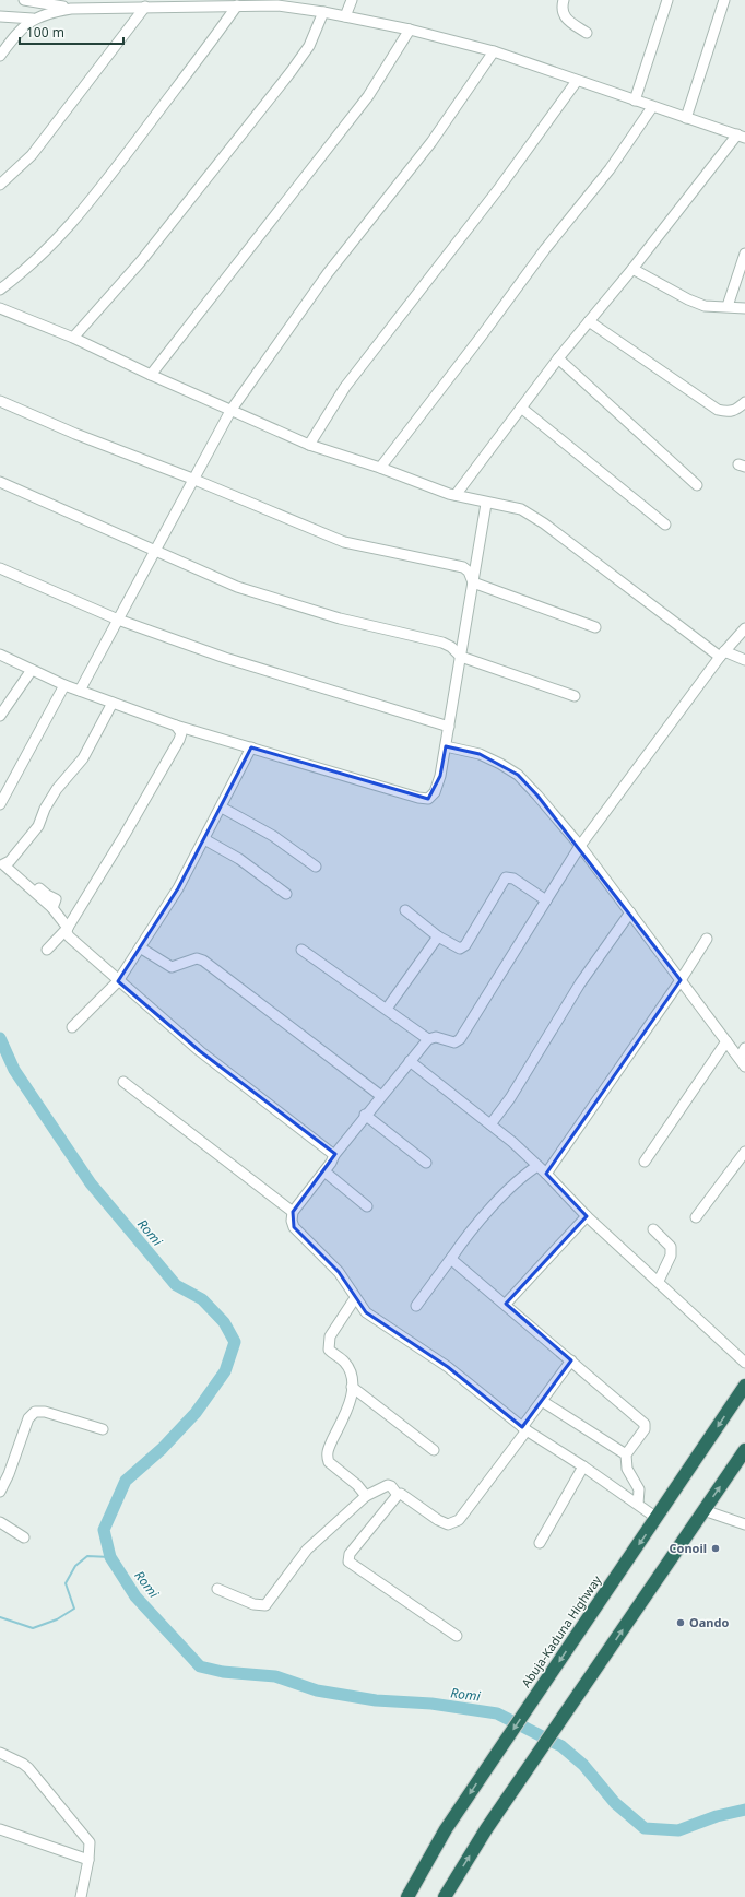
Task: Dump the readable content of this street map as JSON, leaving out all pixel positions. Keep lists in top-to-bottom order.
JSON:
{
  "streets": {
    "highway": ["Abuja-Kaduna Highway"]
  },
  "water": ["Romi"],
  "places": ["Conoil", "Oando"],
  "scale_bar": "100 m"
}
